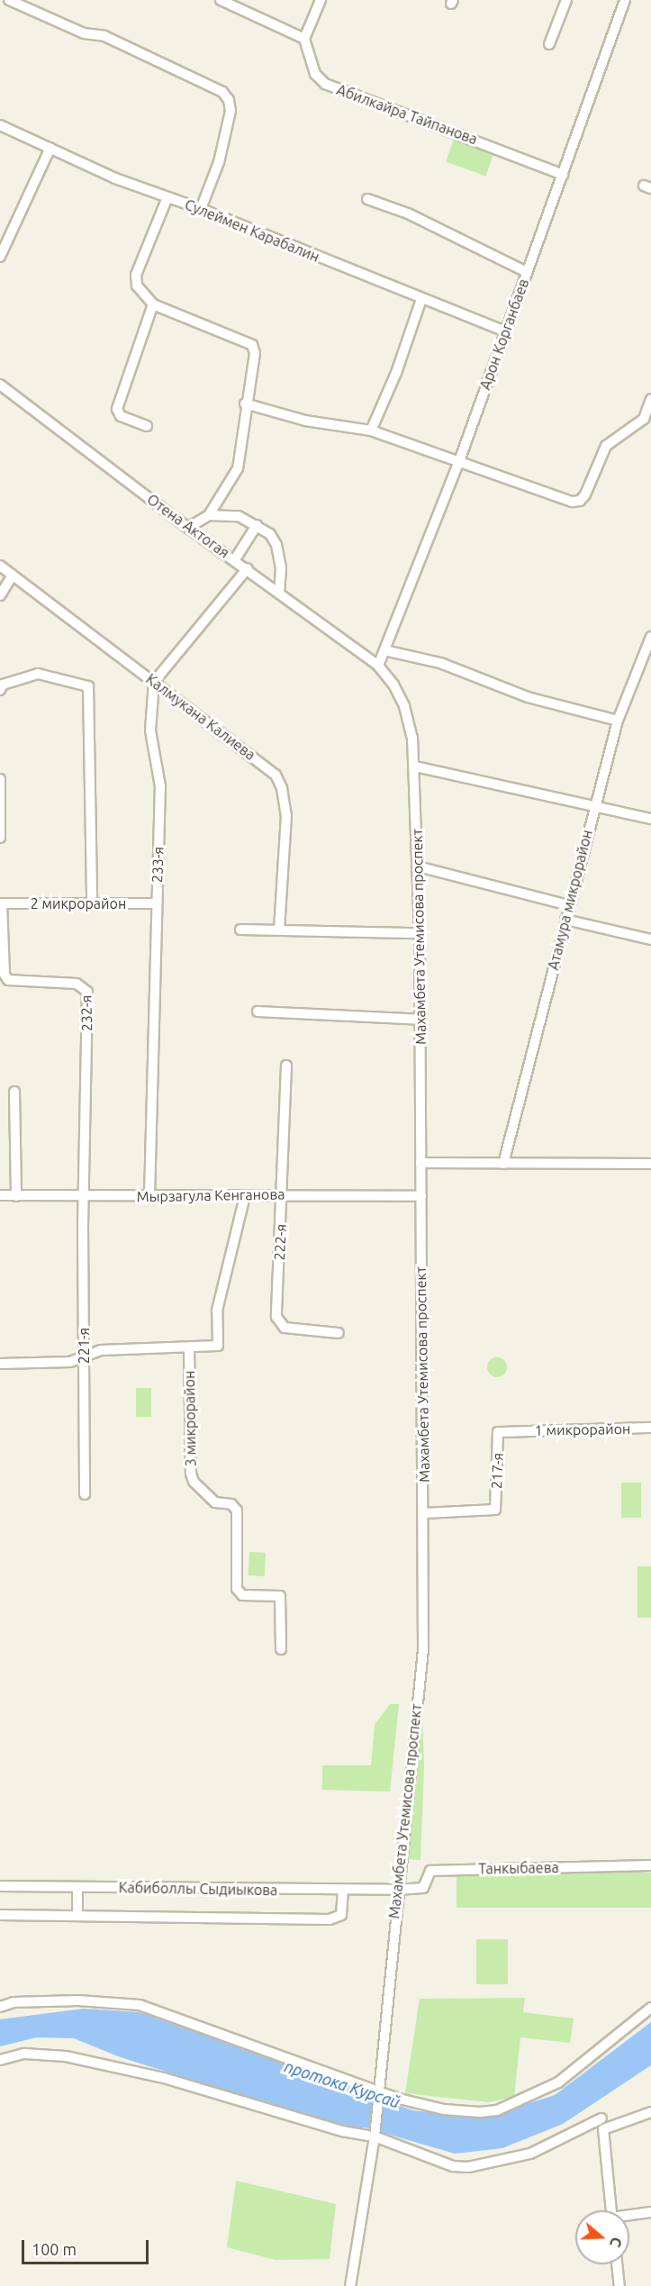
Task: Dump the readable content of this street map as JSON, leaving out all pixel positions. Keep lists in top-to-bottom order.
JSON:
{
  "streets": {
    "street": [
      "Абилкайра Тайпанова",
      "Сулеймен Карабалин",
      "Арон Корганбаев",
      "Отена Актогая",
      "Калмукана Калиева",
      "233-я",
      "Атамура микрорайон",
      "2 микрорайон",
      "Махамбета Утемисова проспект",
      "232-я",
      "Мырзагула Кенганова",
      "222-я",
      "221-я",
      "3 микрорайон",
      "1 микрорайон",
      "217-я",
      "Танкыбаева",
      "Кабиболлы Сыдиыкова"
    ]
  },
  "crossings": [
    ["Абилкайра Тайпанова", "Арон Корганбаев"],
    ["Сулеймен Карабалин", "Арон Корганбаев"],
    ["Арон Корганбаев", "Отена Актогая"],
    ["Арон Корганбаев", "Махамбета Утемисова проспект"],
    ["Отена Актогая", "Махамбета Утемисова проспект"],
    ["Калмукана Калиева", "233-я"],
    ["233-я", "2 микрорайон"],
    ["233-я", "Мырзагула Кенганова"],
    ["2 микрорайон", "232-я"],
    ["Махамбета Утемисова проспект", "Мырзагула Кенганова"],
    ["Махамбета Утемисова проспект", "217-я"],
    ["Махамбета Утемисова проспект", "Танкыбаева"],
    ["Махамбета Утемисова проспект", "Кабиболлы Сыдиыкова"],
    ["232-я", "Мырзагула Кенганова"],
    ["232-я", "221-я"],
    ["Мырзагула Кенганова", "222-я"],
    ["Мырзагула Кенганова", "221-я"],
    ["1 микрорайон", "217-я"],
    ["Танкыбаева", "Кабиболлы Сыдиыкова"]
  ],
  "water": ["протока Курсай"],
  "scale_bar": "100 m",
  "north": "right"
}
